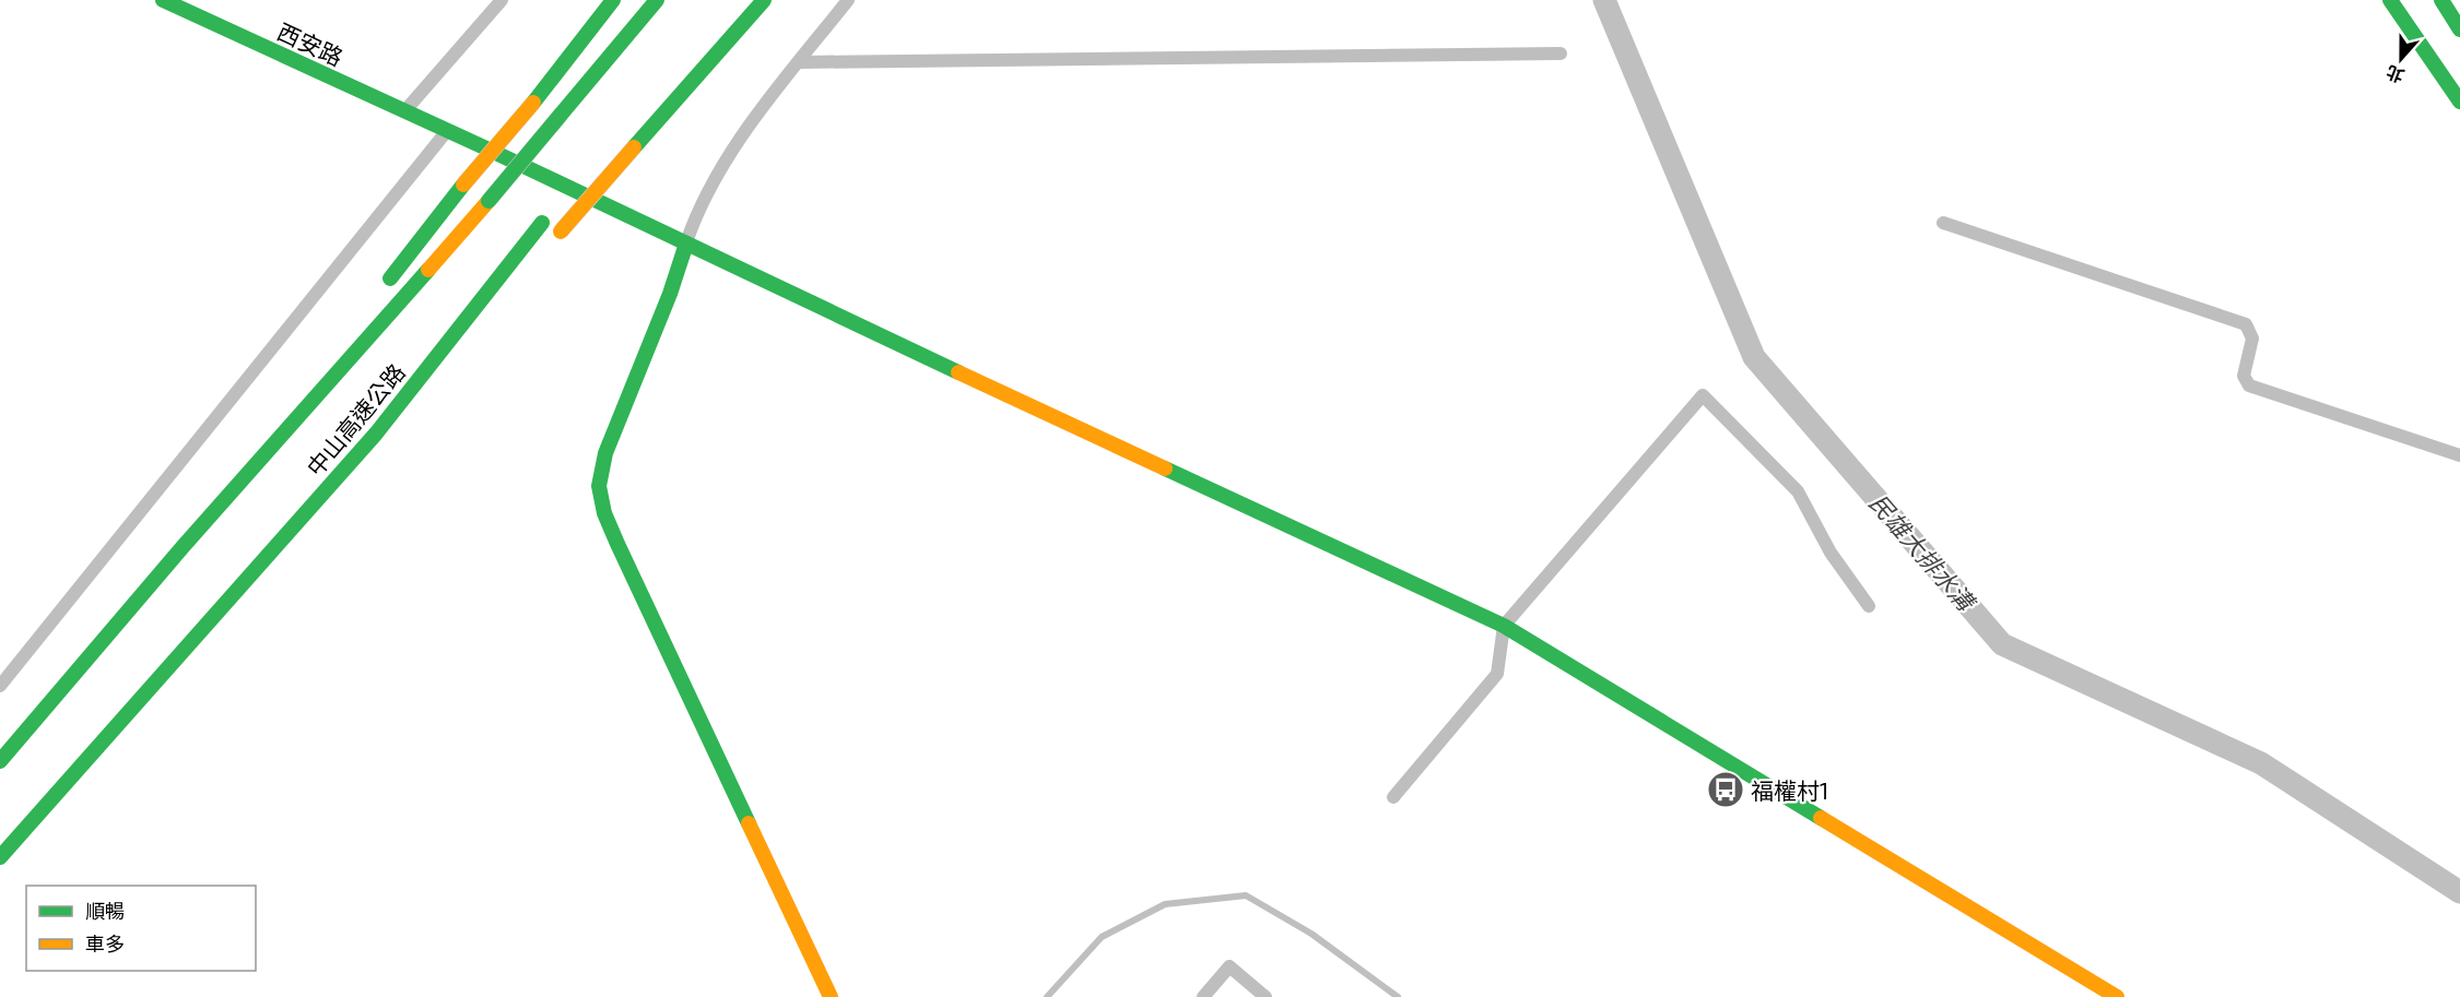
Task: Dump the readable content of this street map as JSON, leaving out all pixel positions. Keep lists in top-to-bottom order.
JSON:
{
  "streets": {
    "main road": ["西安路", "中山高速公路"]
  },
  "water": ["民雄大排水溝"],
  "places": {
    "bus stop": ["福權村1"]
  },
  "legend": ["順暢", "車多"],
  "north": "bottom"
}
